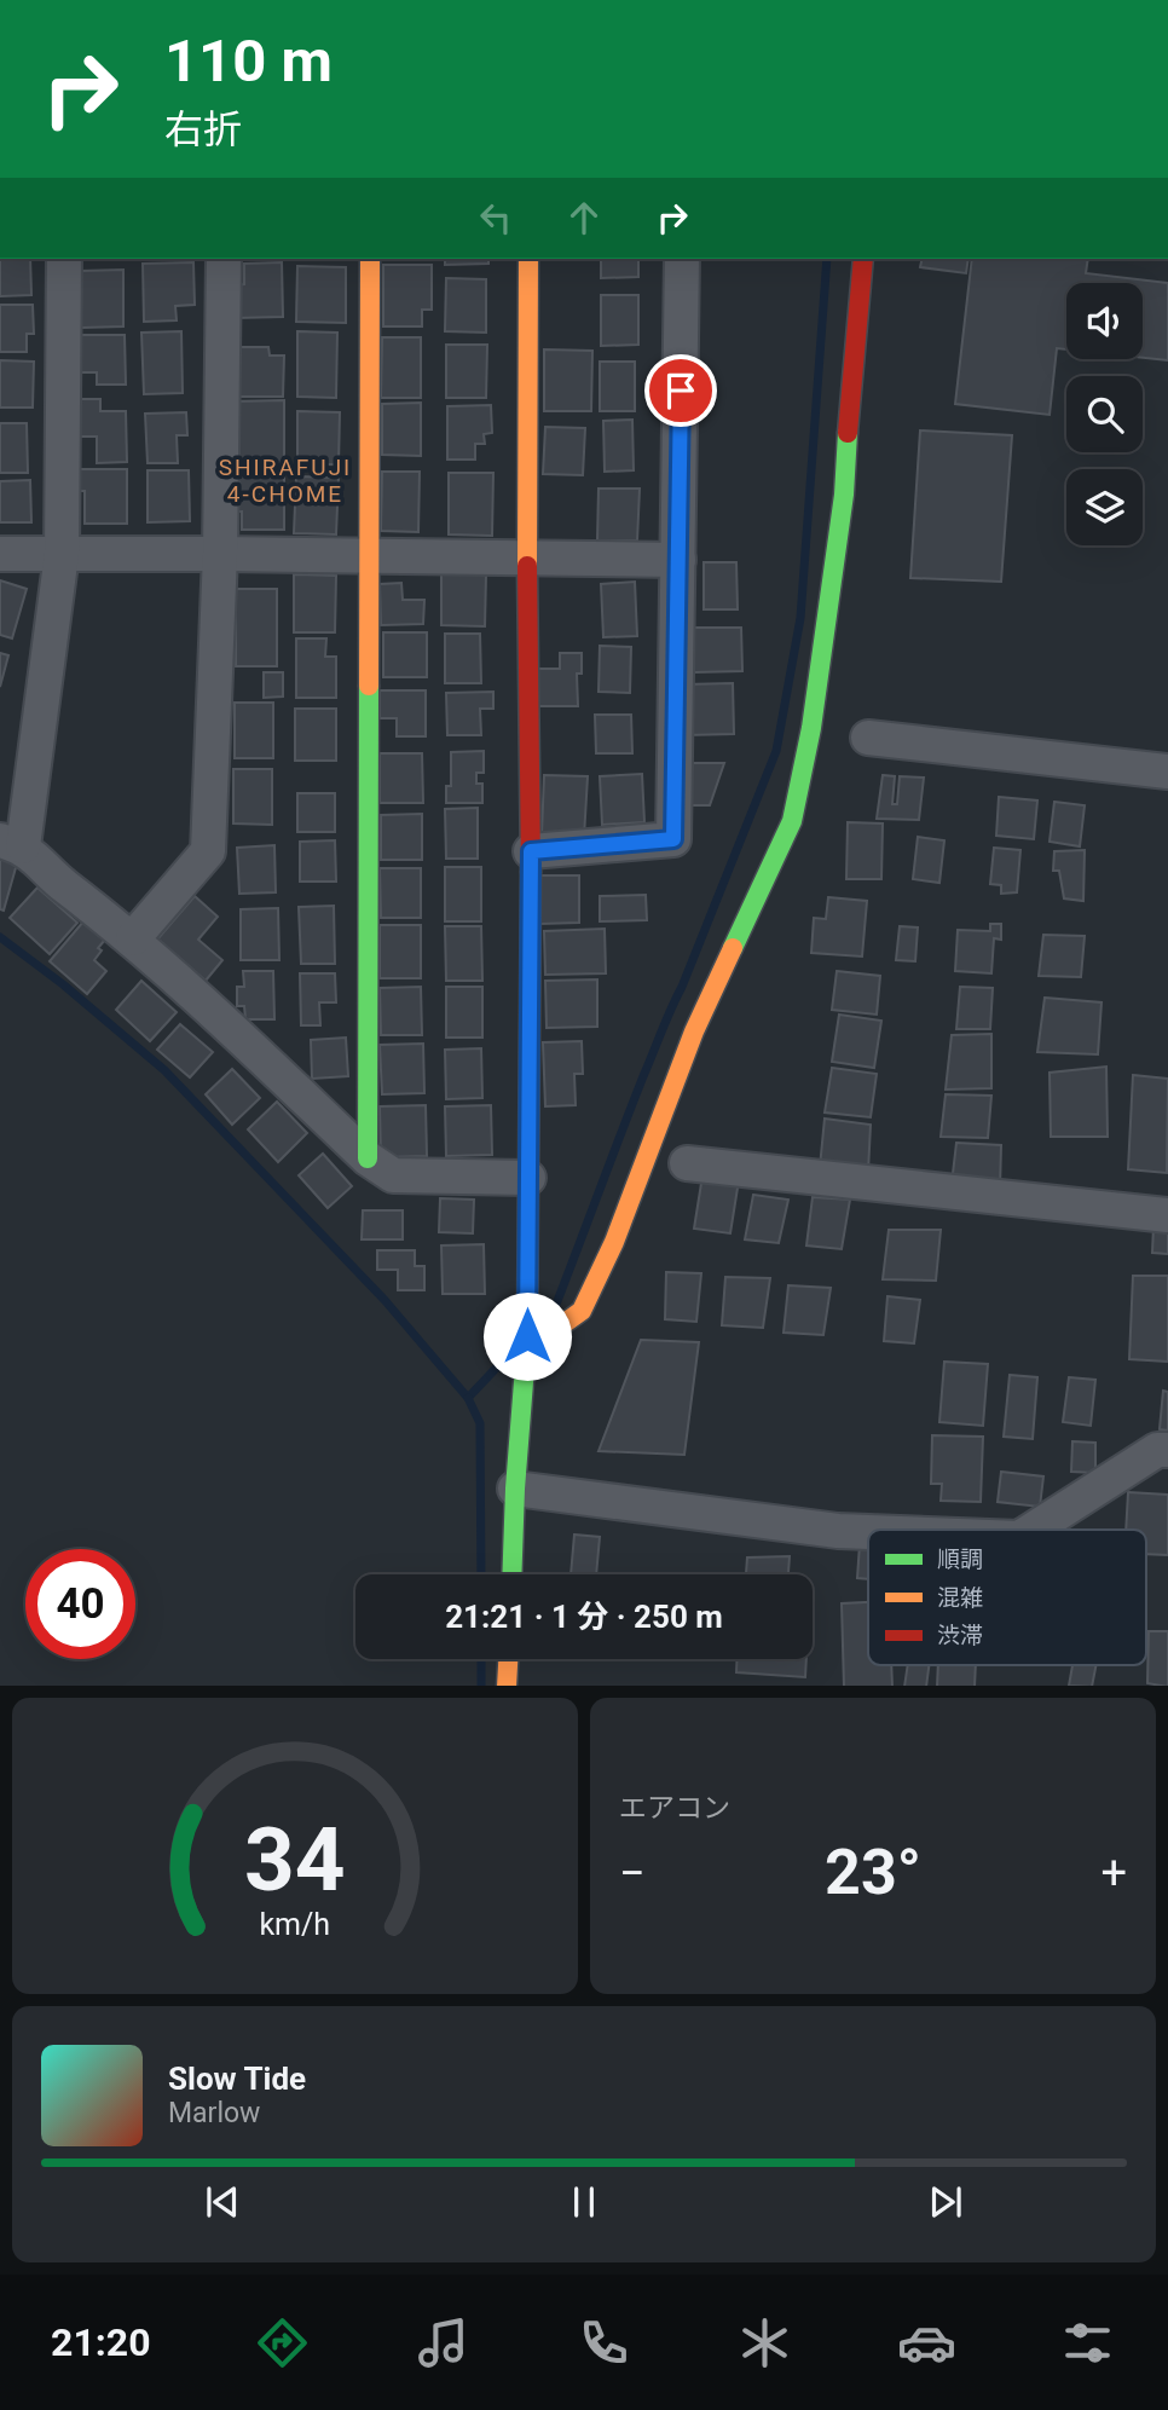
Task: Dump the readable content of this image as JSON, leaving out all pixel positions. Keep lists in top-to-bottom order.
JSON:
{
  "districts": ["SHIRAFUJI 4-CHOME"],
  "legend": ["順調", "混雑", "渋滞"],
  "page": {
    "turn": ["110 m", "右折"],
    "limit": "40",
    "trip": "21:21 · 1 分 · 250 m",
    "tile": "エアコン",
    "heat": ["−", "23°", "+"],
    "song": ["Slow Tide", "Marlow"],
    "tabs": "21:20",
    "gauge": ["34", "km/h"]
  }
}
